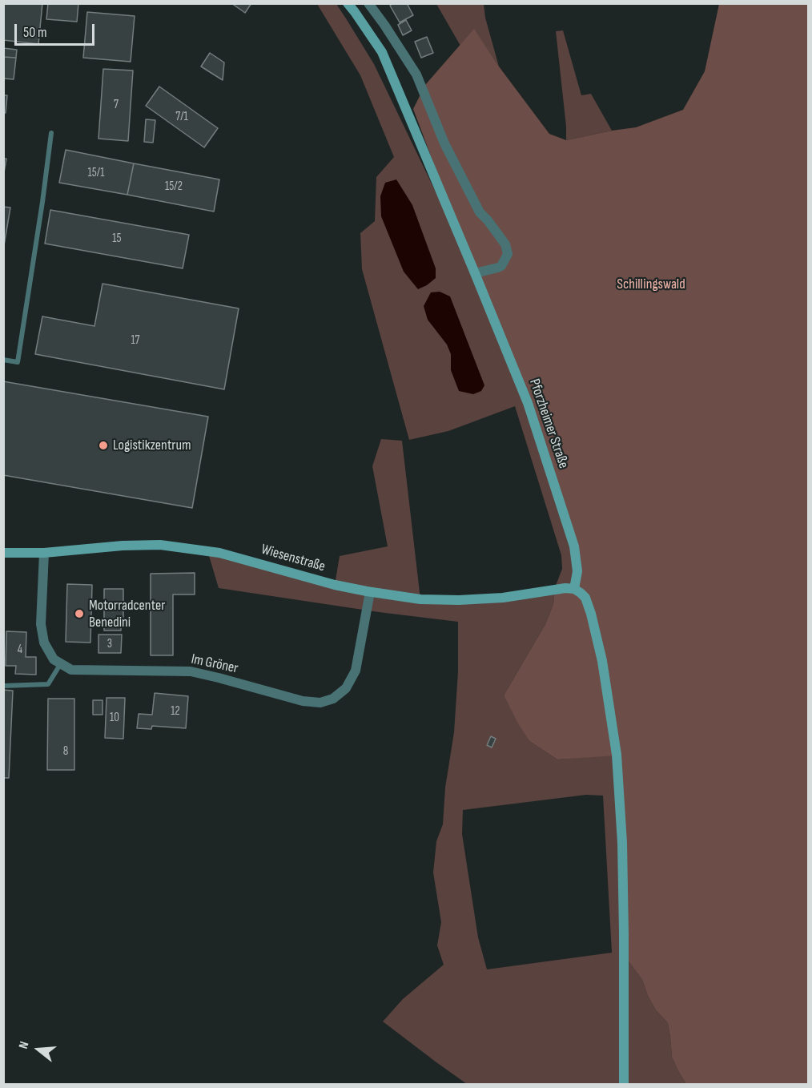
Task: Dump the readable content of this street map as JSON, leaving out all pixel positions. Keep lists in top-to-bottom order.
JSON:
{
  "streets": {
    "street": ["Pforzheimer Straße", "Wiesenstraße", "Im Gröner"]
  },
  "crossings": [
    ["Pforzheimer Straße", "Wiesenstraße"],
    ["Wiesenstraße", "Im Gröner"]
  ],
  "parks": ["Schillingswald"],
  "places": ["Logistikzentrum", "Motorradcenter Benedini"],
  "house_numbers": [
    "7",
    "7/1",
    "15/1",
    "15/2",
    "15",
    "17",
    "3",
    "4",
    "12",
    "10",
    "8"
  ],
  "scale_bar": "50 m",
  "north": "left"
}
